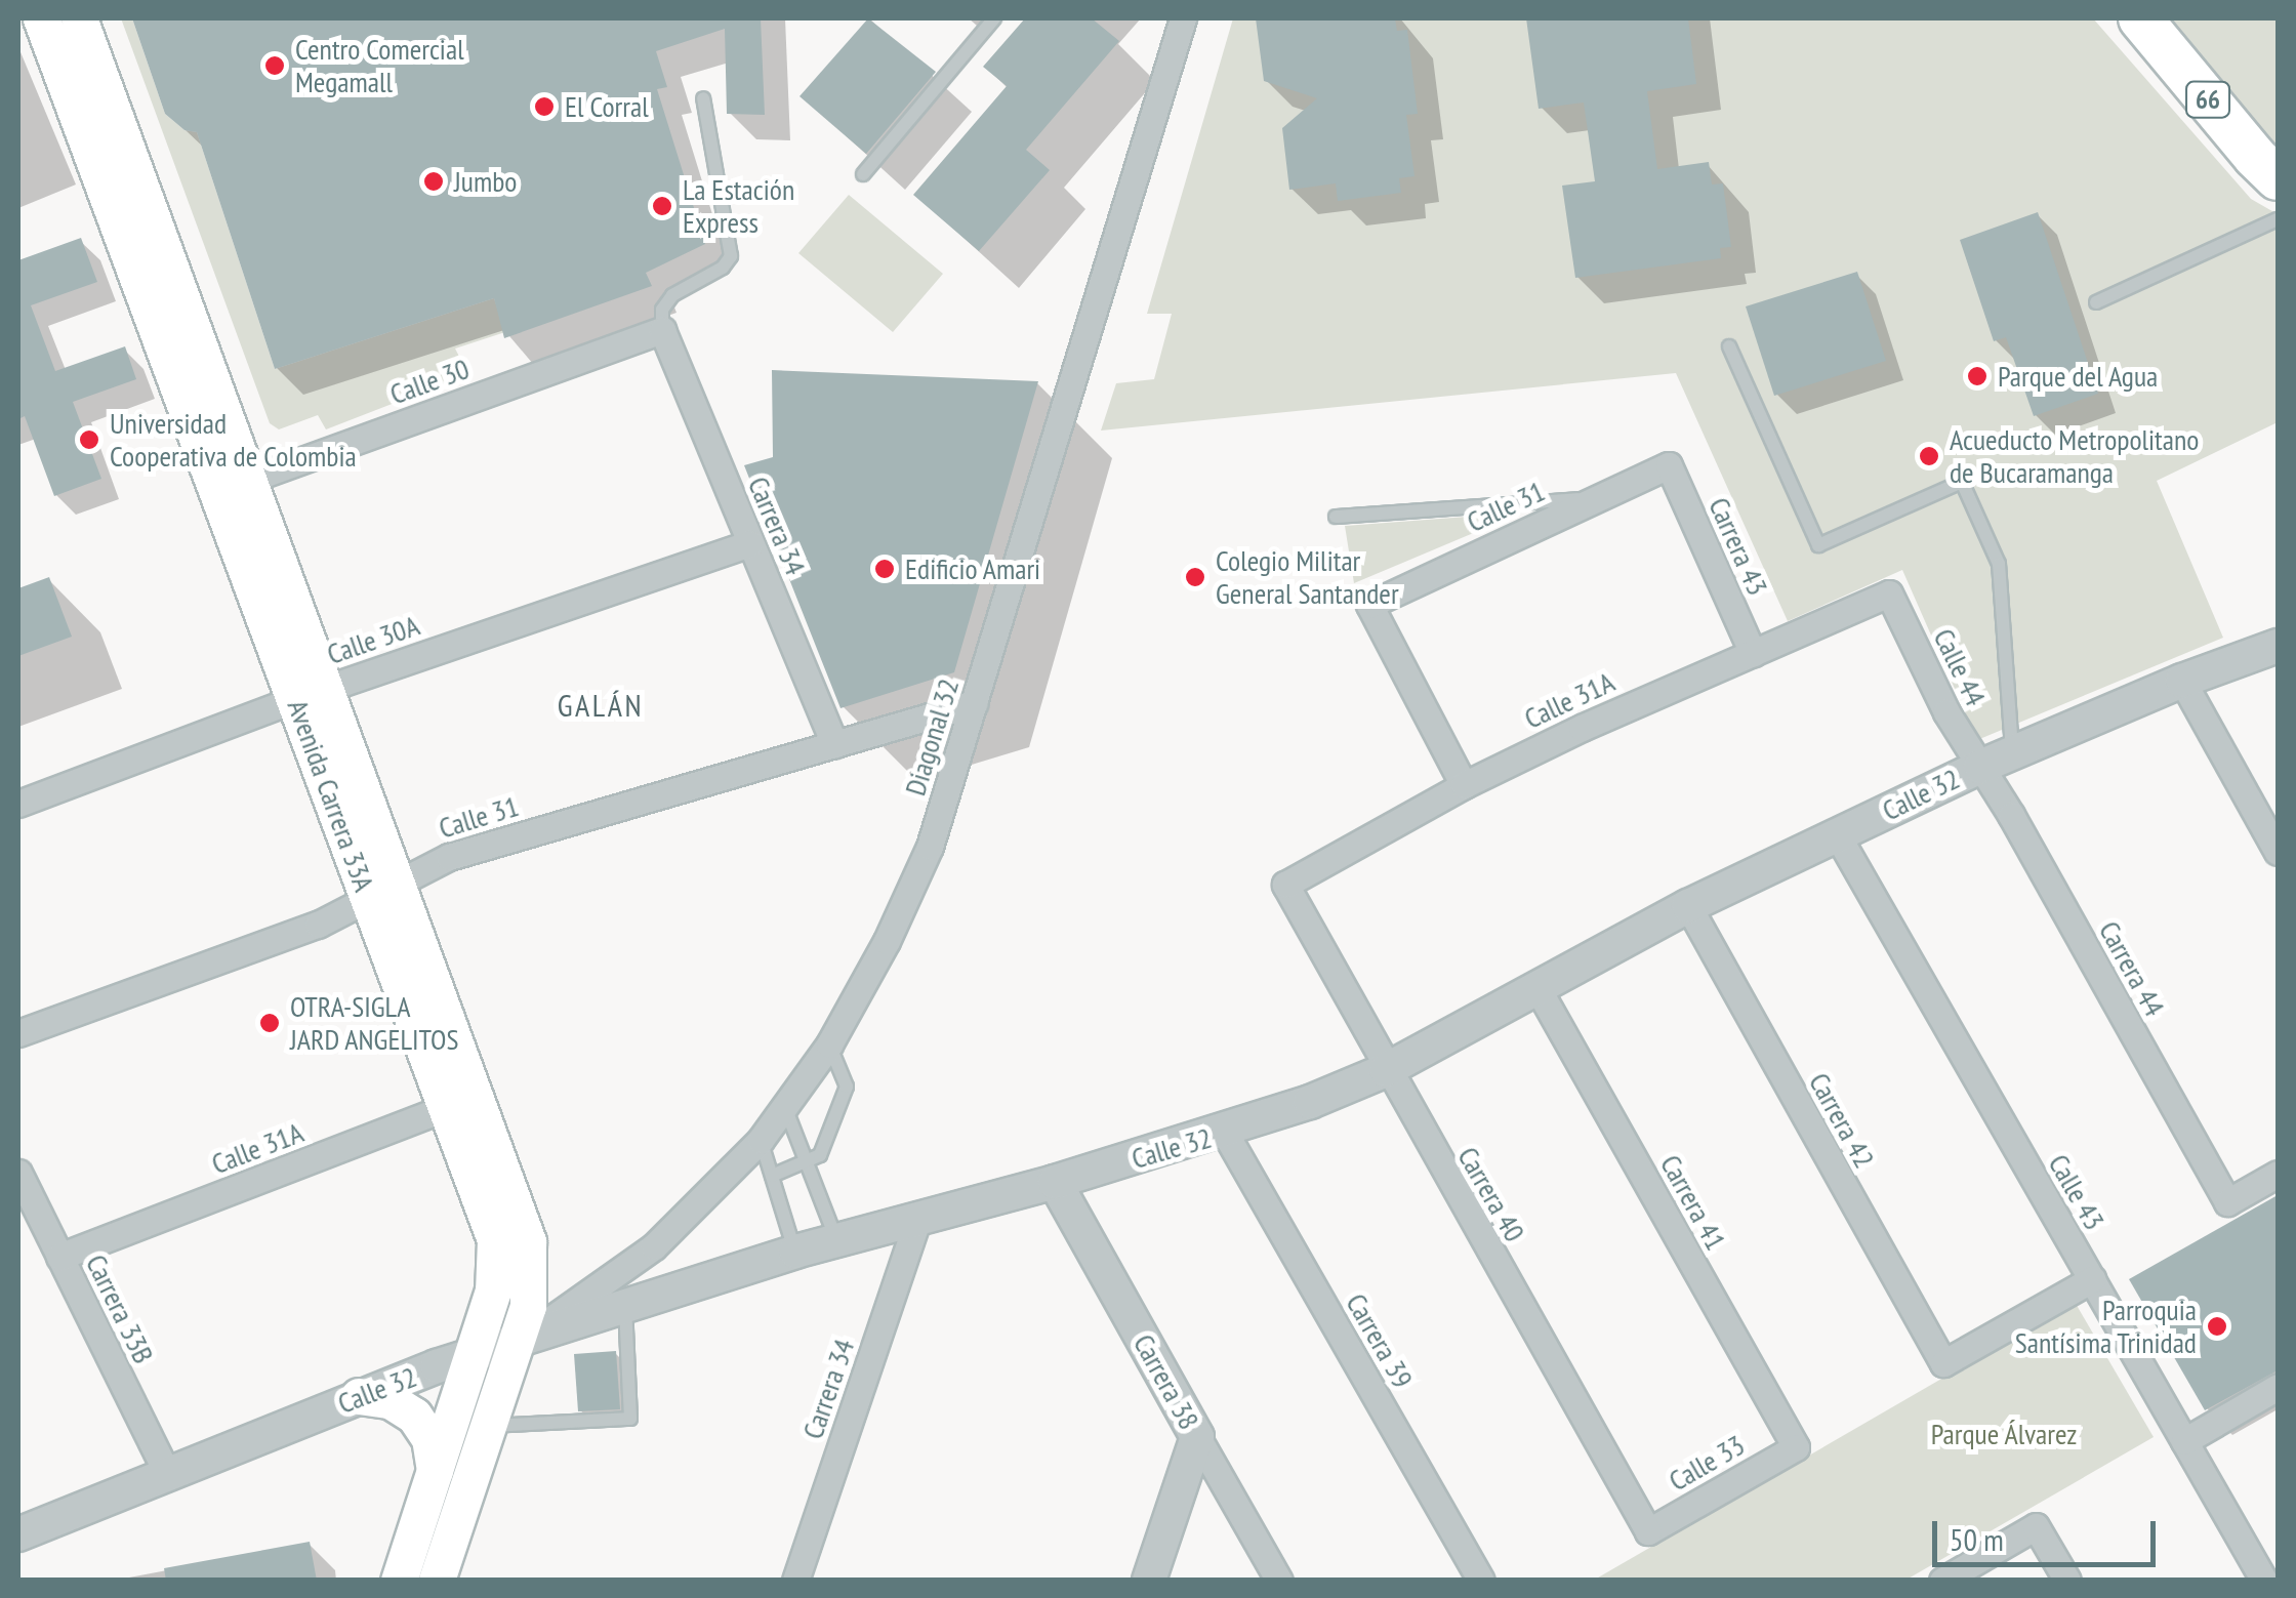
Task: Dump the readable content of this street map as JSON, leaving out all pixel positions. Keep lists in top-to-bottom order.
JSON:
{
  "streets": {
    "highway": ["66"],
    "main road": ["Avenida Carrera 33A"],
    "street": [
      "Calle 30",
      "Calle 31",
      "Carrera 34",
      "Carrera 43",
      "Calle 30A",
      "Calle 44",
      "Calle 31A",
      "Diagonal 32",
      "Calle 32",
      "Carrera 44",
      "Carrera 42",
      "Calle 43",
      "Carrera 40",
      "Carrera 41",
      "Carrera 33B",
      "Carrera 39",
      "Carrera 38",
      "Calle 33"
    ]
  },
  "crossings": [
    ["Calle 30", "Carrera 34"],
    ["Calle 30", "Avenida Carrera 33A"],
    ["Calle 31", "Carrera 34"],
    ["Calle 31", "Carrera 43"],
    ["Calle 31", "Calle 31A"],
    ["Calle 31", "Diagonal 32"],
    ["Calle 31", "Avenida Carrera 33A"],
    ["Carrera 34", "Calle 30A"],
    ["Carrera 34", "Calle 32"],
    ["Carrera 43", "Calle 31A"],
    ["Calle 30A", "Avenida Carrera 33A"],
    ["Calle 44", "Calle 31A"],
    ["Calle 44", "Calle 32"],
    ["Calle 44", "Carrera 44"],
    ["Calle 31A", "Avenida Carrera 33A"],
    ["Calle 31A", "Carrera 40"],
    ["Calle 31A", "Carrera 33B"],
    ["Diagonal 32", "Calle 32"],
    ["Diagonal 32", "Avenida Carrera 33A"],
    ["Calle 32", "Avenida Carrera 33A"],
    ["Calle 32", "Carrera 44"],
    ["Calle 32", "Carrera 42"],
    ["Calle 32", "Calle 43"],
    ["Calle 32", "Carrera 40"],
    ["Calle 32", "Carrera 41"],
    ["Calle 32", "Carrera 33B"],
    ["Calle 32", "Carrera 39"],
    ["Calle 32", "Carrera 38"],
    ["Carrera 42", "Calle 43"],
    ["Carrera 40", "Calle 33"],
    ["Carrera 41", "Calle 33"]
  ],
  "districts": ["GALÁN"],
  "parks": ["Parque Álvarez"],
  "places": [
    "Centro Comercial Megamall",
    "El Corral",
    "Jumbo",
    "La Estación Express",
    "Parque del Agua",
    "Universidad Cooperativa de Colombia",
    "Acueducto Metropolitano de Bucaramanga",
    "Edificio Amari",
    "Colegio Militar General Santander",
    "OTRA-SIGLA JARD ANGELITOS",
    "Parroquia Santísima Trinidad"
  ],
  "scale_bar": "50 m"
}
